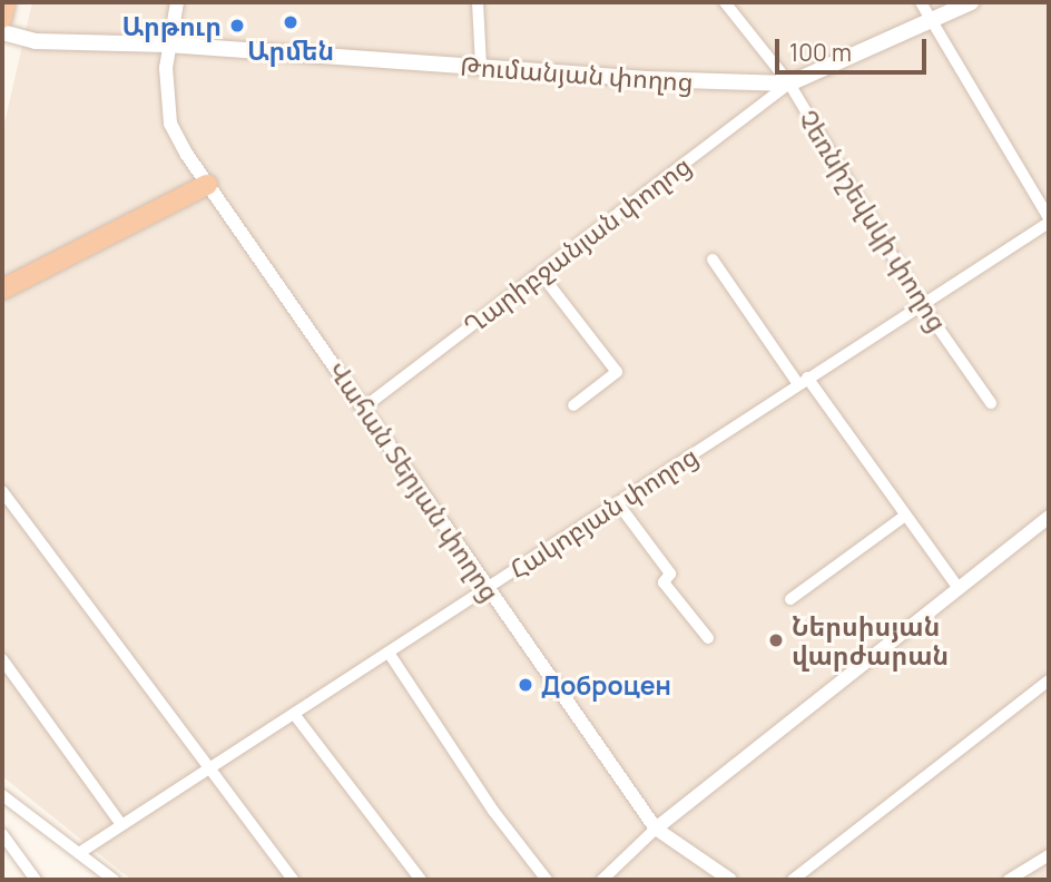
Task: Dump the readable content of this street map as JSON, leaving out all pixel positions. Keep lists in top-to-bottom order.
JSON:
{
  "streets": {
    "main road": ["Թումանյան փողոց"],
    "street": [
      "Չեռնիշեվսկի փողոց",
      "Ղարիբջանյան փողոց",
      "Վահան Տերյան փողոց",
      "Հակոբյան փողոց"
    ]
  },
  "crossings": [
    ["Թումանյան փողոց", "Չեռնիշեվսկի փողոց"],
    ["Թումանյան փողոց", "Ղարիբջանյան փողոց"],
    ["Թումանյան փողոց", "Վահան Տերյան փողոց"],
    ["Չեռնիշեվսկի փողոց", "Ղարիբջանյան փողոց"],
    ["Չեռնիշեվսկի փողոց", "Հակոբյան փողոց"],
    ["Ղարիբջանյան փողոց", "Վահան Տերյան փողոց"],
    ["Վահան Տերյան փողոց", "Հակոբյան փողոց"]
  ],
  "places": [
    "Արմեն",
    "Արթուր",
    "Ներսիսյան վարժարան",
    "Доброцен"
  ],
  "scale_bar": "100 m"
}
